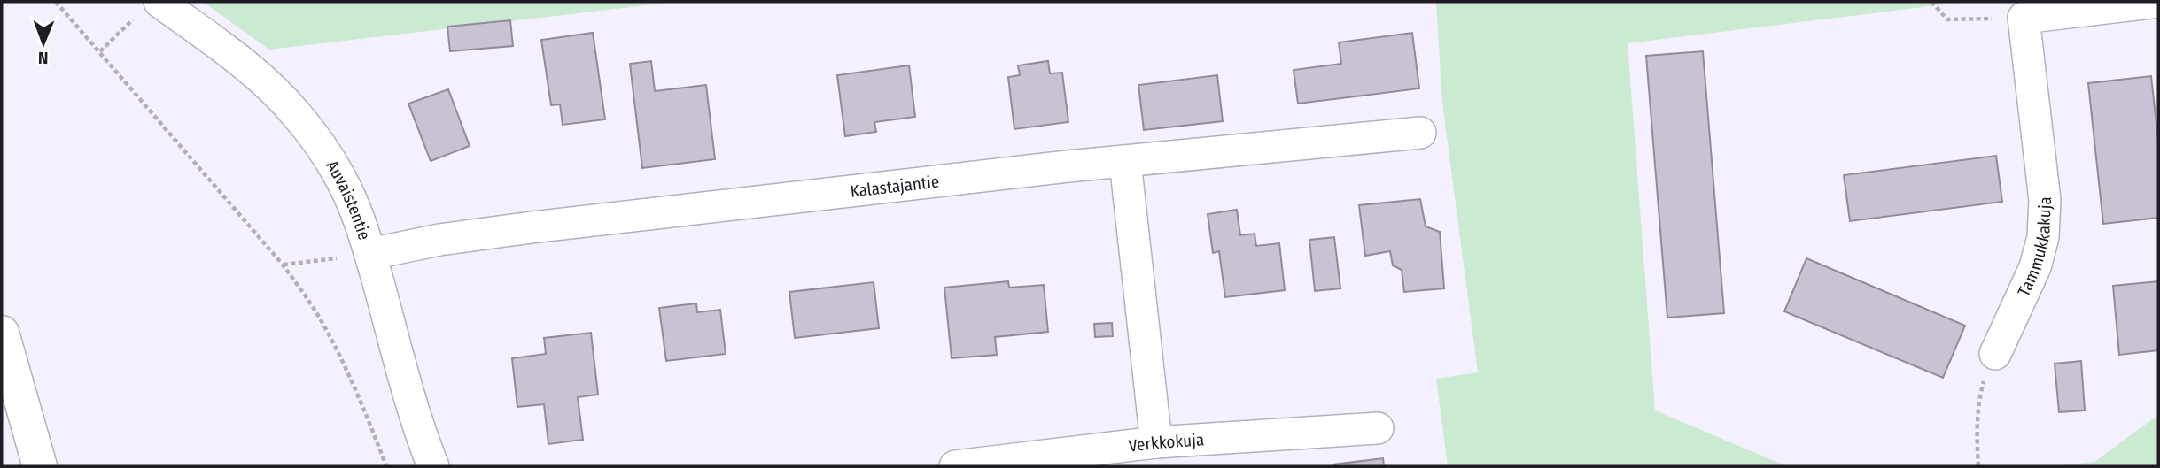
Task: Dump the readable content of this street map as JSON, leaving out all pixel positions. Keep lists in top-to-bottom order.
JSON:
{
  "streets": {
    "street": [
      "Kalastajantie",
      "Auvaistentie",
      "Tammukkakuja",
      "Verkkokuja"
    ]
  },
  "crossings": [
    ["Kalastajantie", "Auvaistentie"]
  ],
  "north": "bottom"
}
